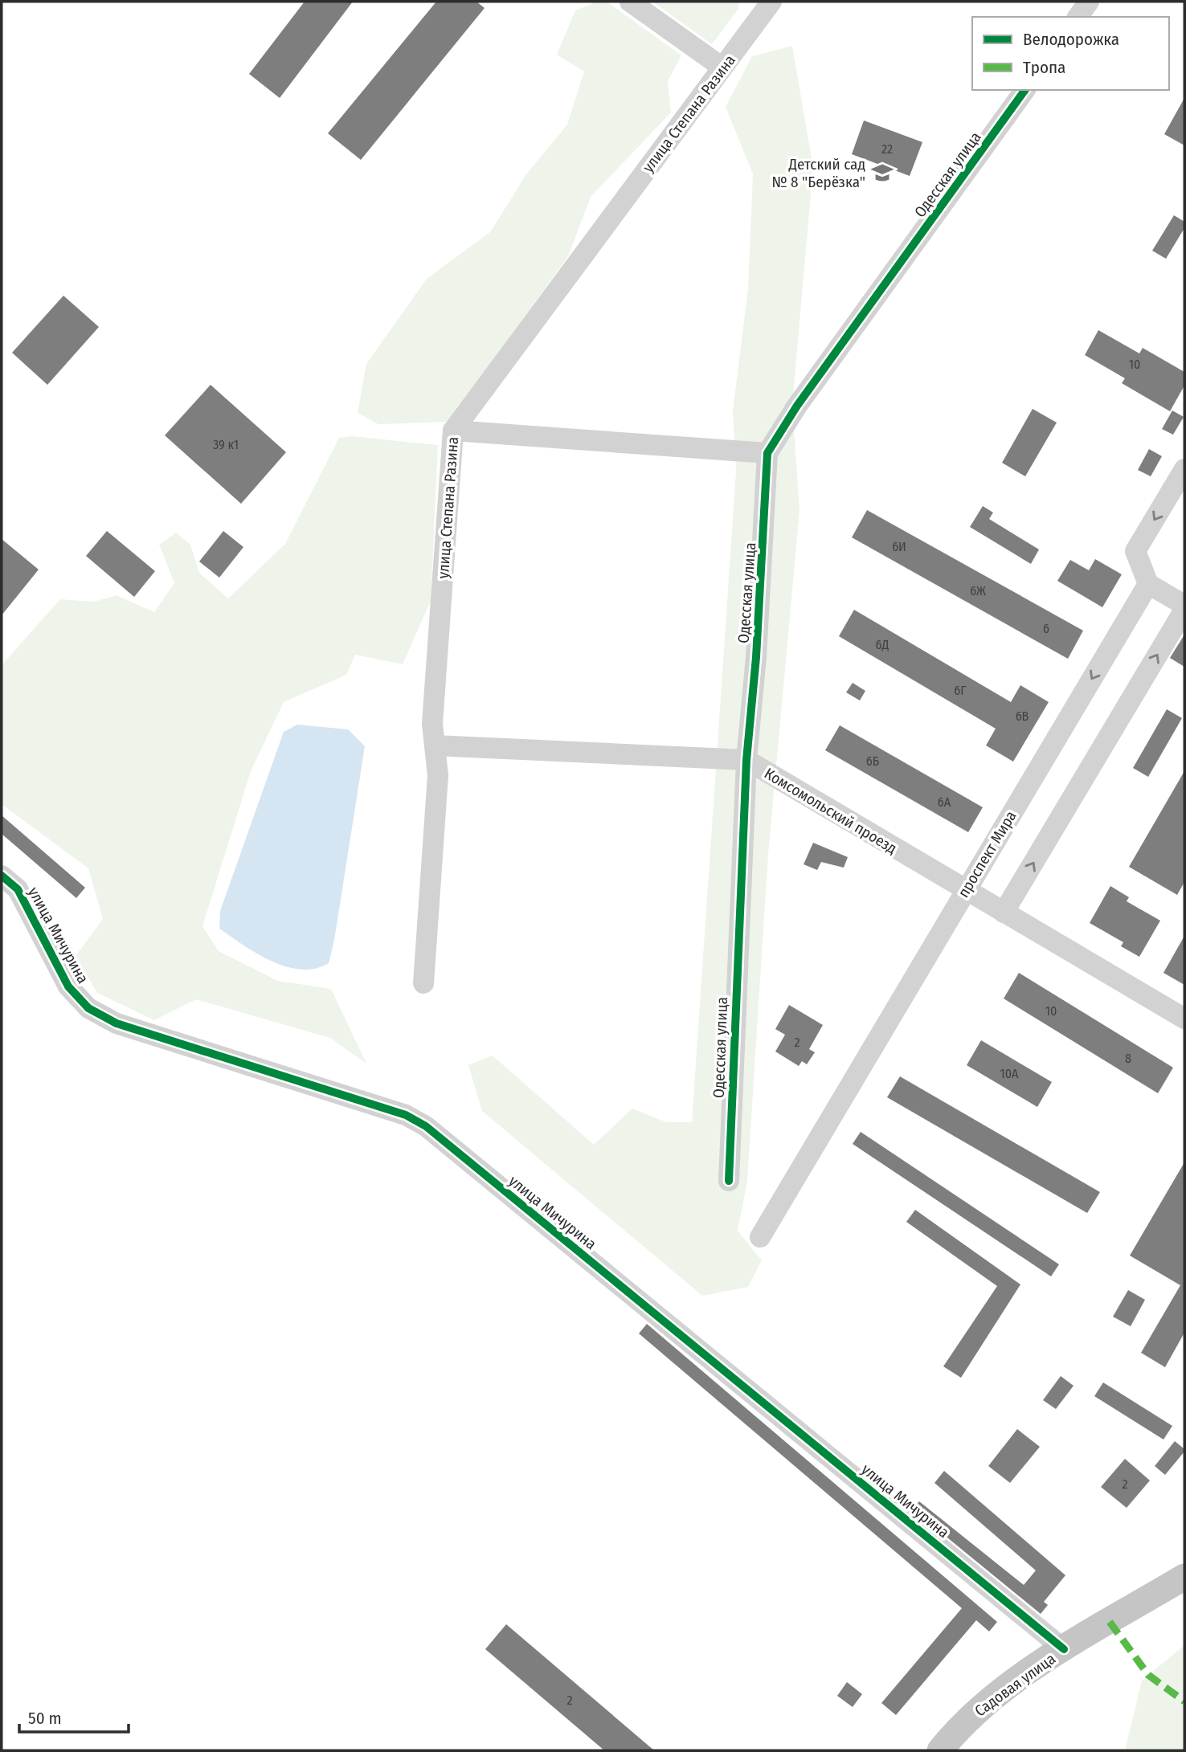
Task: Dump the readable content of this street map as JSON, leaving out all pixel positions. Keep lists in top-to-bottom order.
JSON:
{
  "streets": {
    "main road": ["Садовая улица"],
    "street": [
      "улица Степана Разина",
      "Одесская улица",
      "Комсомольский проезд",
      "проспект Мира",
      "улица Мичурина"
    ]
  },
  "crossings": [
    ["улица Степана Разина", "Комсомольский проезд"],
    ["Одесская улица", "Комсомольский проезд"],
    ["Комсомольский проезд", "проспект Мира"],
    ["улица Мичурина", "Садовая улица"]
  ],
  "places": {
    "school or university": ["Детский сад № 8 \"Берёзка\""]
  },
  "house_numbers": [
    "22",
    "10",
    "39 к1",
    "6И",
    "6Ж",
    "6",
    "6Д",
    "6Г",
    "6В",
    "6Б",
    "6А",
    "10",
    "2",
    "8",
    "10А",
    "2",
    "2"
  ],
  "legend": ["Велодорожка", "Тропа"],
  "scale_bar": "50 m"
}
